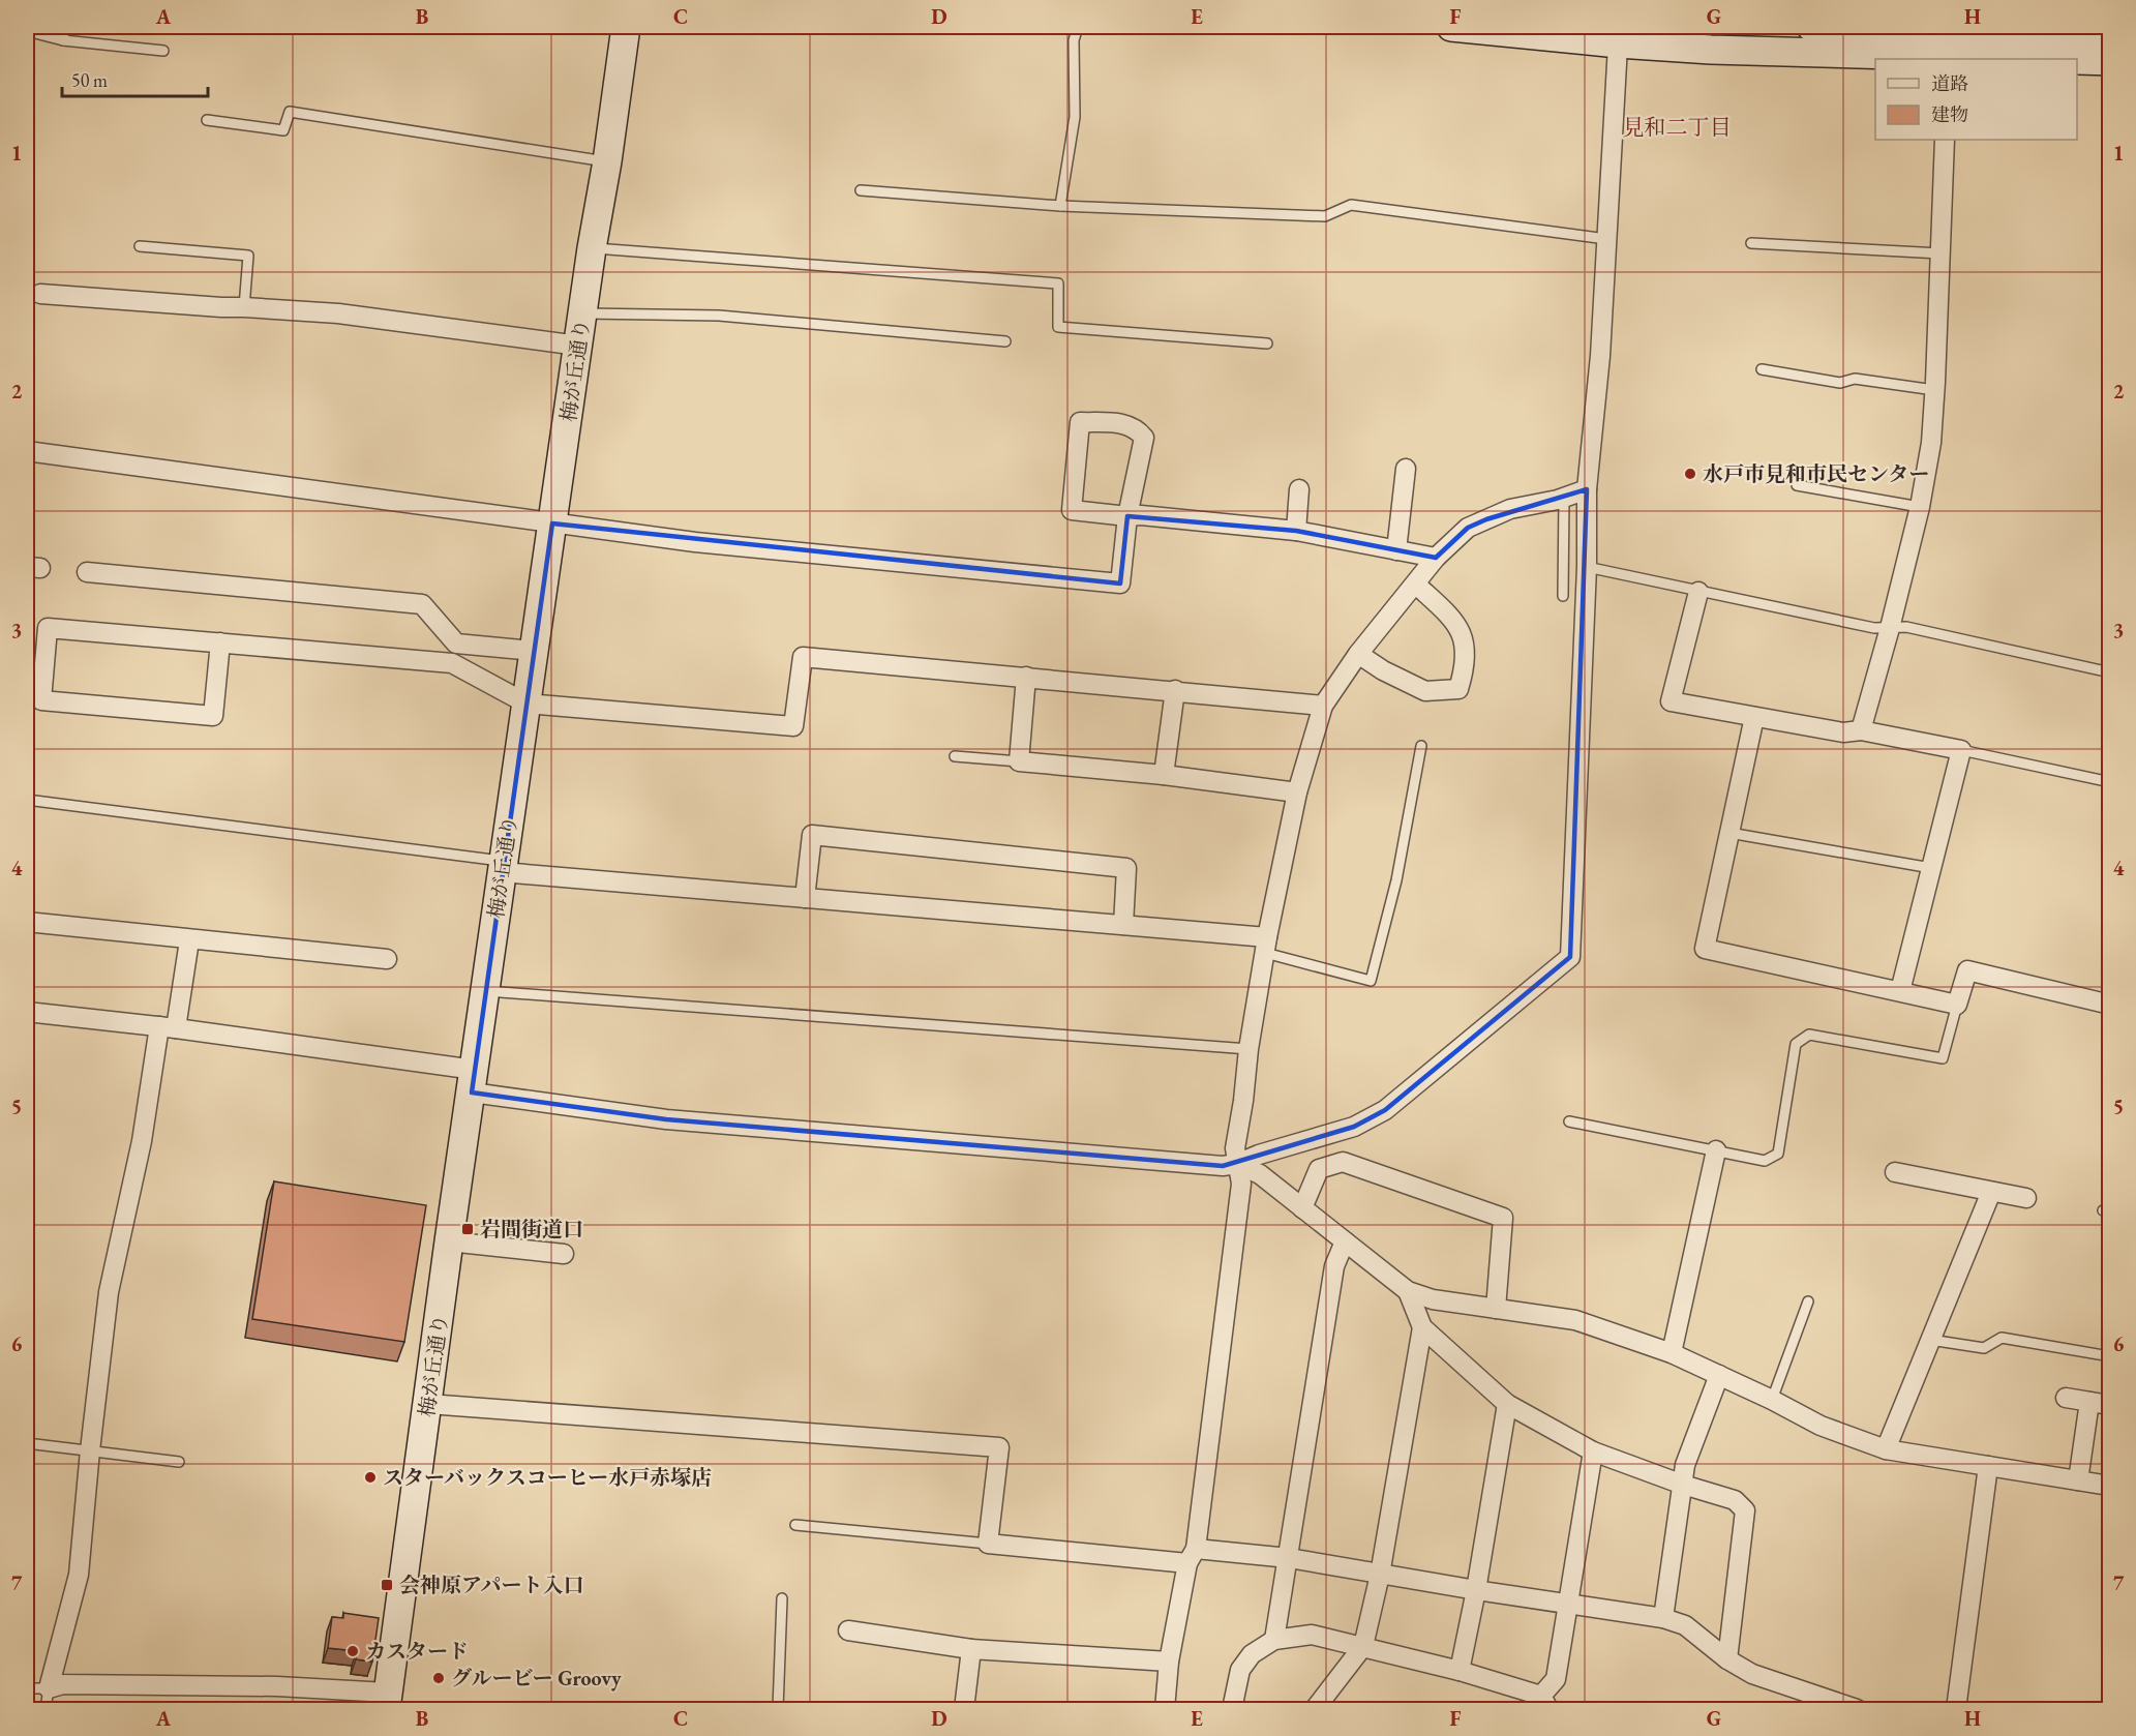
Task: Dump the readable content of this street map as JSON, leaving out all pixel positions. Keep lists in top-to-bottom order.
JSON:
{
  "streets": {
    "street": ["梅が丘通り"]
  },
  "districts": ["見和二丁目"],
  "places": {
    "other": [
      "水戸市見和市民センター",
      "スターバックスコーヒー水戸赤塚店",
      "カスタード",
      "グルービー Groovy"
    ],
    "transit": ["岩間街道口", "会神原アパート入口"]
  },
  "legend": ["道路", "建物"],
  "scale_bar": "50 m",
  "grid": {
    "columns": [
      "A",
      "B",
      "C",
      "D",
      "E",
      "F",
      "G",
      "H"
    ],
    "rows": [
      "1",
      "2",
      "3",
      "4",
      "5",
      "6",
      "7"
    ]
  }
}
